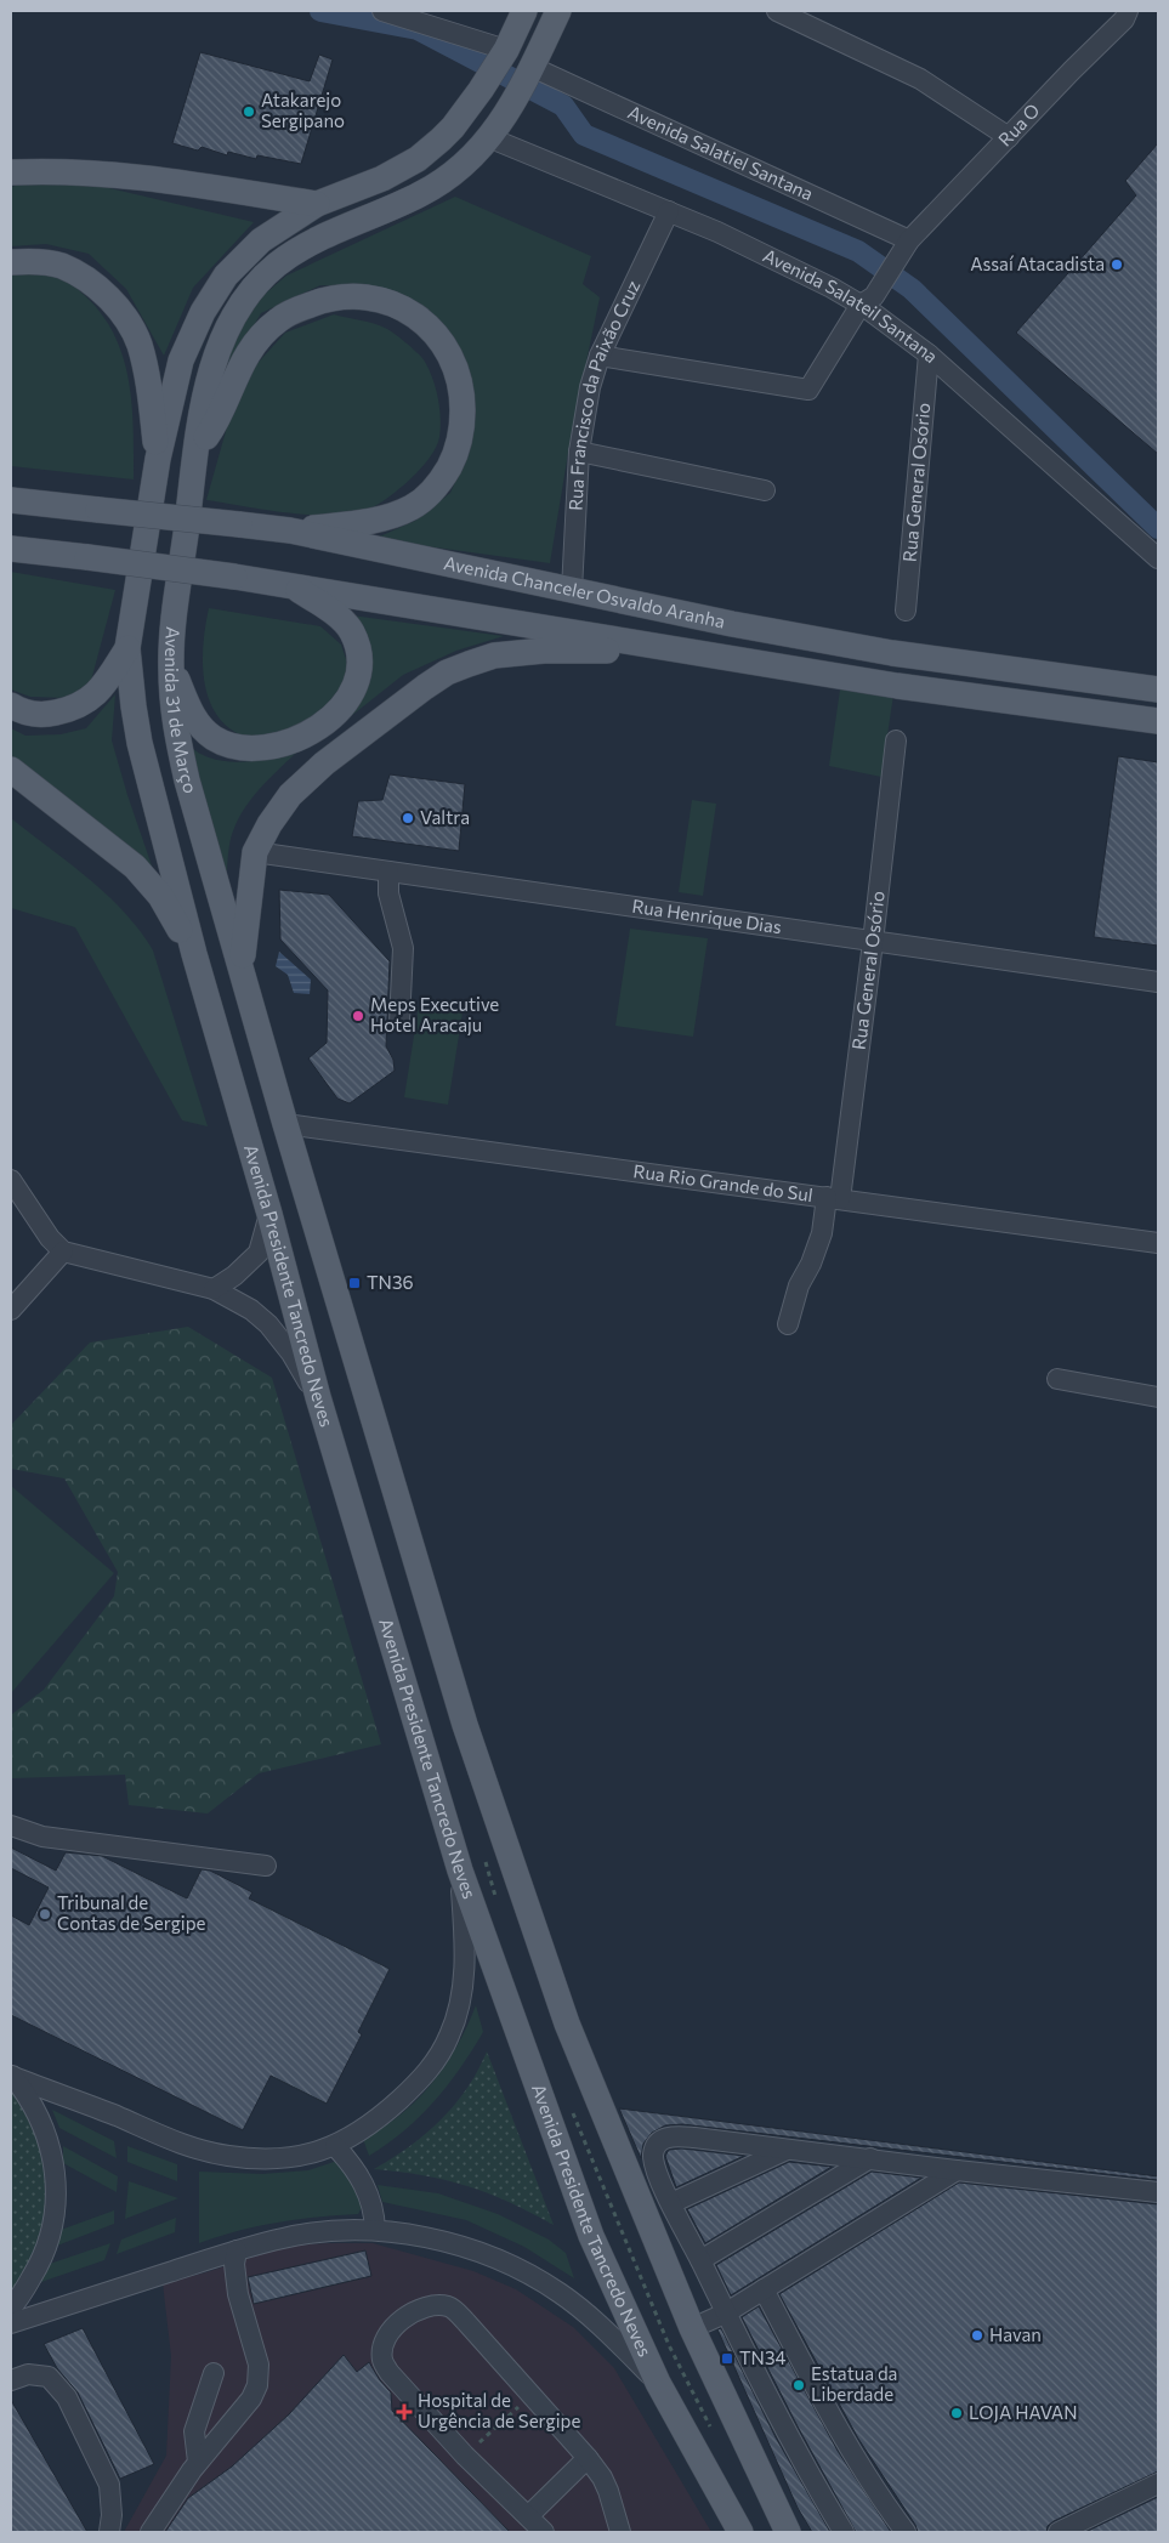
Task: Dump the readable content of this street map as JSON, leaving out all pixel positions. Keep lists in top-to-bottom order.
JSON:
{
  "streets": {
    "main road": ["Avenida Chanceler Osvaldo Aranha", "Avenida 31 de Março", "Avenida Presidente Tancredo Neves"],
    "street": [
      "Rua O",
      "Avenida Salatiel Santana",
      "Avenida Salateil Santana",
      "Rua Francisco da Paixão Cruz",
      "Rua General Osório",
      "Rua Henrique Dias",
      "Rua Rio Grande do Sul"
    ]
  },
  "crossings": [
    ["Rua O", "Avenida Salatiel Santana"],
    ["Rua O", "Avenida Salateil Santana"],
    ["Rua O", "Rua Francisco da Paixão Cruz"],
    ["Avenida Salatiel Santana", "Avenida 31 de Março"],
    ["Avenida Salateil Santana", "Rua Francisco da Paixão Cruz"],
    ["Avenida Salateil Santana", "Rua General Osório"],
    ["Avenida Salateil Santana", "Avenida 31 de Março"],
    ["Rua Francisco da Paixão Cruz", "Avenida Chanceler Osvaldo Aranha"],
    ["Rua General Osório", "Rua Henrique Dias"],
    ["Rua General Osório", "Rua Rio Grande do Sul"],
    ["Avenida 31 de Março", "Avenida Presidente Tancredo Neves"]
  ],
  "places": {
    "other": [
      "Atakarejo Sergipano",
      "Assaí Atacadista",
      "Valtra",
      "Meps Executive Hotel Aracaju",
      "Tribunal de Contas de Sergipe",
      "Havan",
      "Estatua da Liberdade",
      "LOJA HAVAN"
    ],
    "transit": ["TN36", "TN34"],
    "health": ["Hospital de Urgência de Sergipe"]
  }
}
